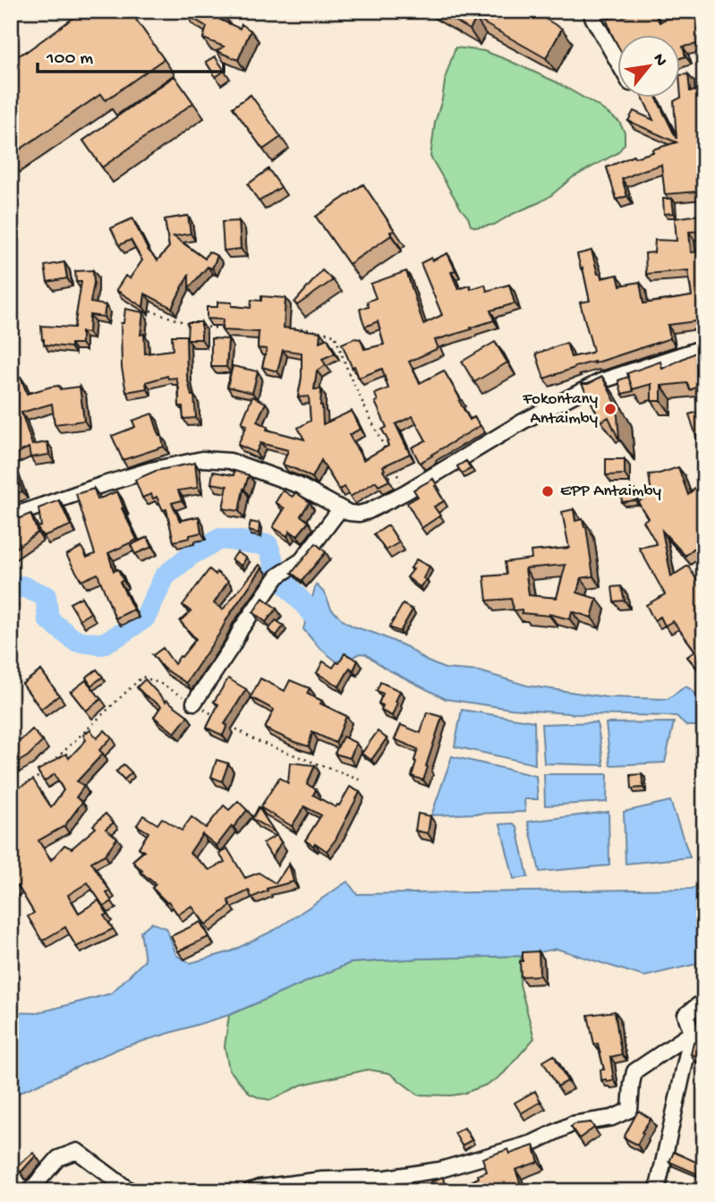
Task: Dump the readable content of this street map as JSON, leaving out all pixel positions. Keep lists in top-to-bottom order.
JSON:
{
  "places": ["Fokontany Antaimby", "EPP Antaimby"],
  "scale_bar": "100 m",
  "north": "top right"
}
